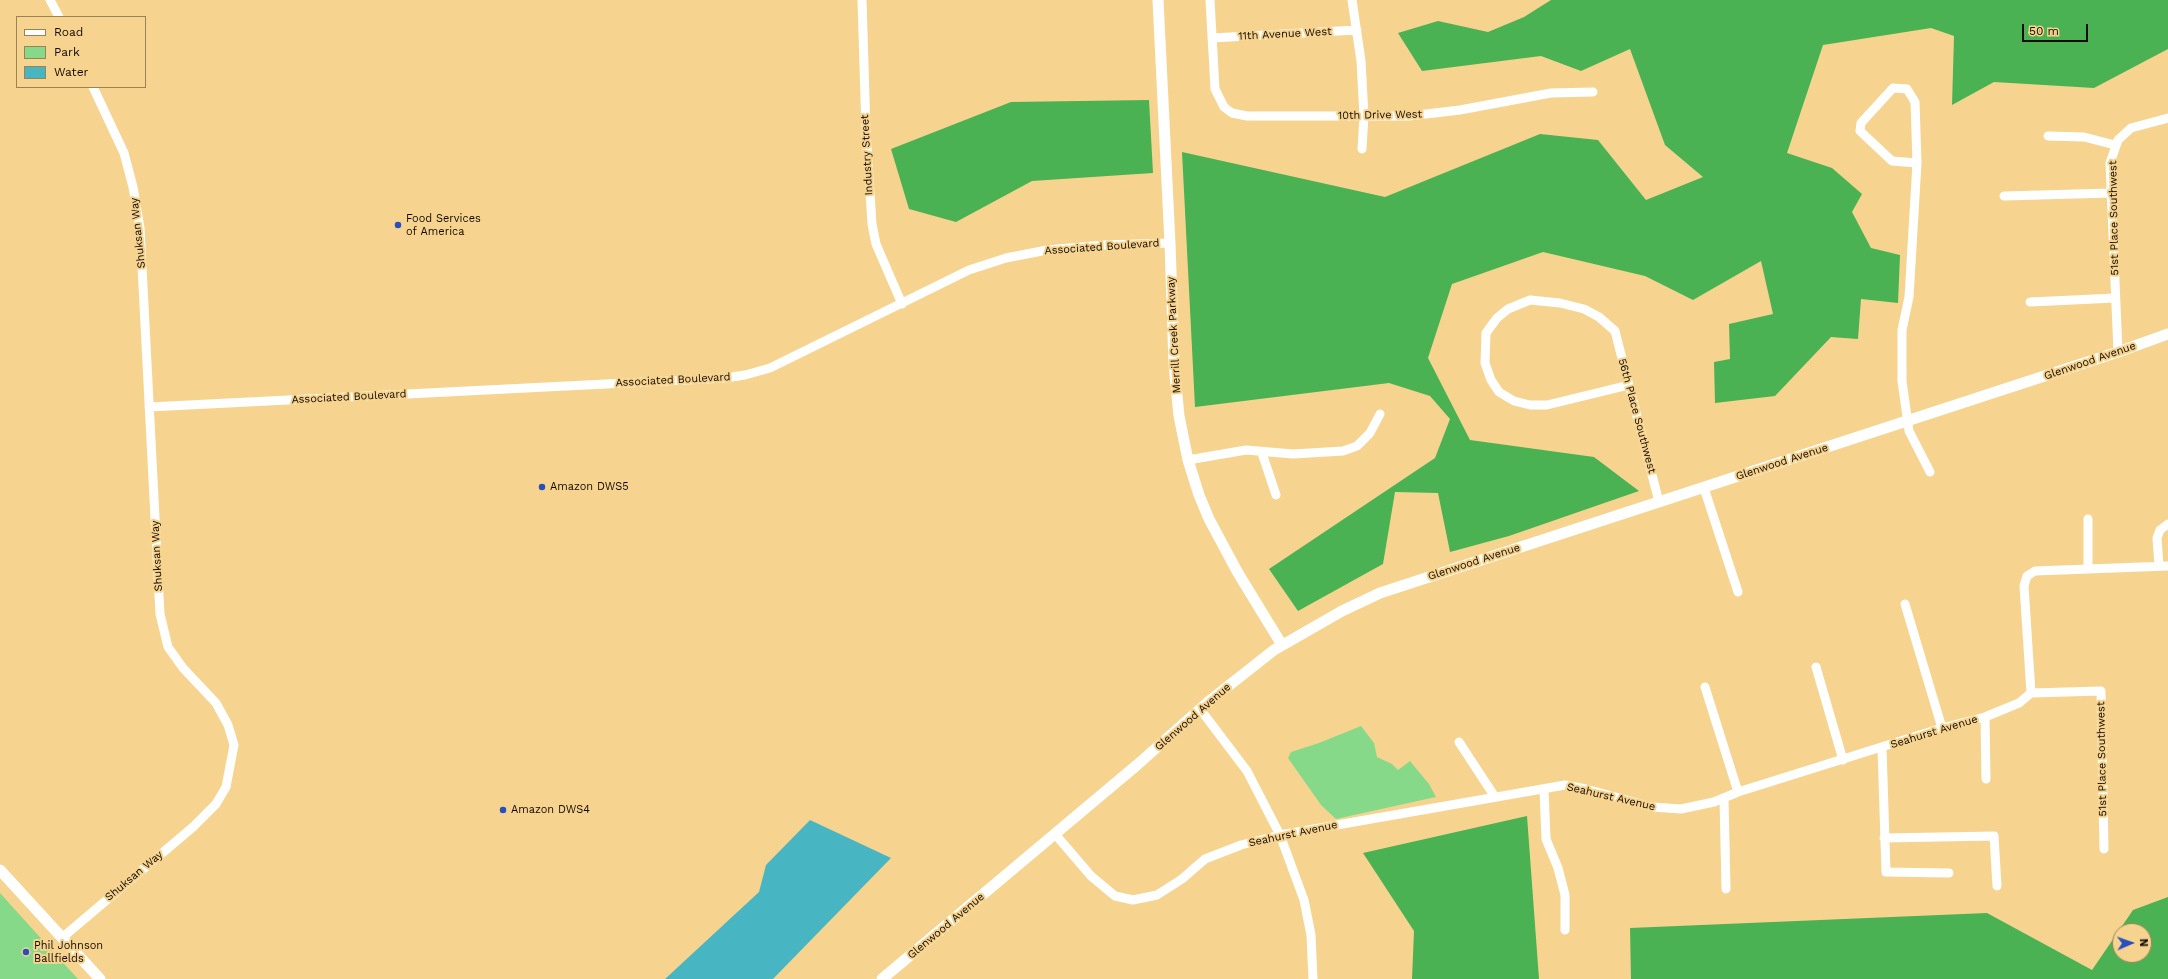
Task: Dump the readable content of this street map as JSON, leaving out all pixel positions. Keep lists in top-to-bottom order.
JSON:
{
  "streets": {
    "street": [
      "11th Avenue West",
      "10th Drive West",
      "Industry Street",
      "51st Place Southwest",
      "Shuksan Way",
      "Associated Boulevard",
      "Merrill Creek Parkway",
      "Glenwood Avenue",
      "56th Place Southwest",
      "Seahurst Avenue"
    ]
  },
  "crossings": [
    ["11th Avenue West", "10th Drive West"],
    ["Industry Street", "Associated Boulevard"],
    ["51st Place Southwest", "Glenwood Avenue"],
    ["51st Place Southwest", "Seahurst Avenue"],
    ["Shuksan Way", "Associated Boulevard"],
    ["Associated Boulevard", "Merrill Creek Parkway"],
    ["Merrill Creek Parkway", "Glenwood Avenue"],
    ["Glenwood Avenue", "56th Place Southwest"],
    ["Glenwood Avenue", "Seahurst Avenue"]
  ],
  "places": [
    "Food Services of America",
    "Amazon DWS5",
    "Amazon DWS4",
    "Phil Johnson Ballfields"
  ],
  "legend": ["Road", "Park", "Water"],
  "scale_bar": "50 m",
  "north": "right"
}
